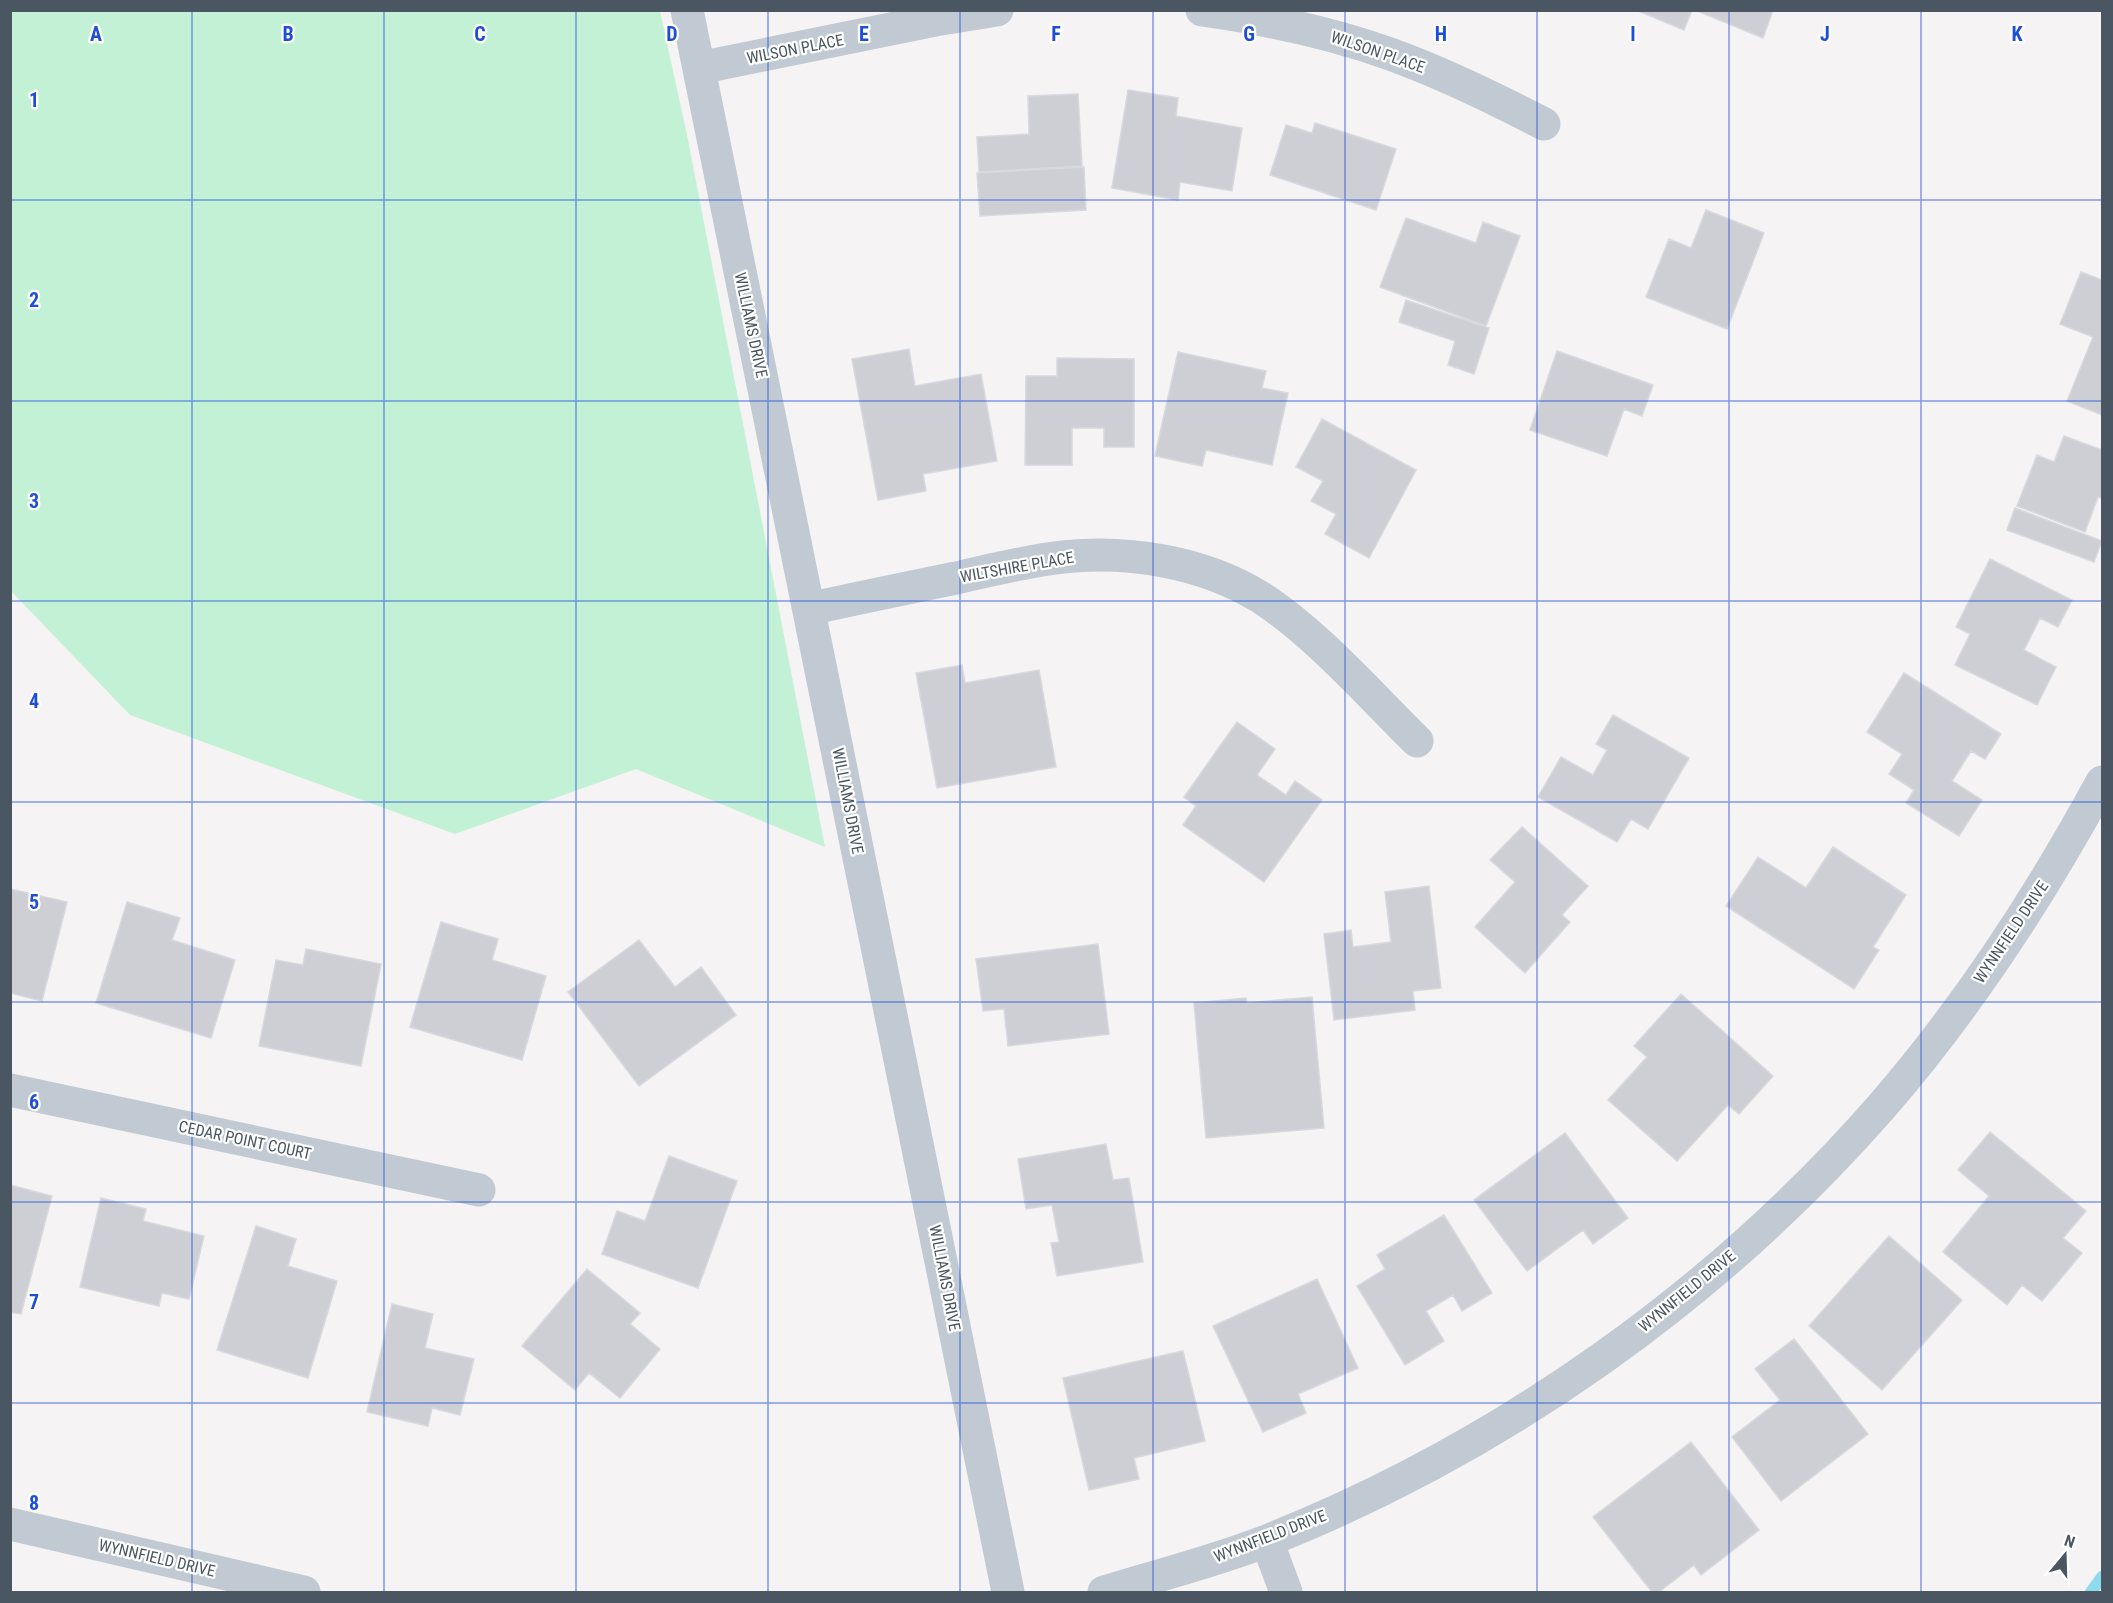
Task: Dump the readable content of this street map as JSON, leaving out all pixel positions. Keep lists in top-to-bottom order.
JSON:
{
  "streets": {
    "street": [
      "WILSON PLACE",
      "WILLIAMS DRIVE",
      "WILTSHIRE PLACE",
      "WYNNFIELD DRIVE",
      "CEDAR POINT COURT"
    ]
  },
  "crossings": [
    ["WILSON PLACE", "WILLIAMS DRIVE"],
    ["WILLIAMS DRIVE", "WILTSHIRE PLACE"]
  ],
  "north": "top",
  "grid": {
    "columns": [
      "A",
      "B",
      "C",
      "D",
      "E",
      "F",
      "G",
      "H",
      "I",
      "J",
      "K"
    ],
    "rows": [
      "1",
      "2",
      "3",
      "4",
      "5",
      "6",
      "7",
      "8"
    ]
  }
}
